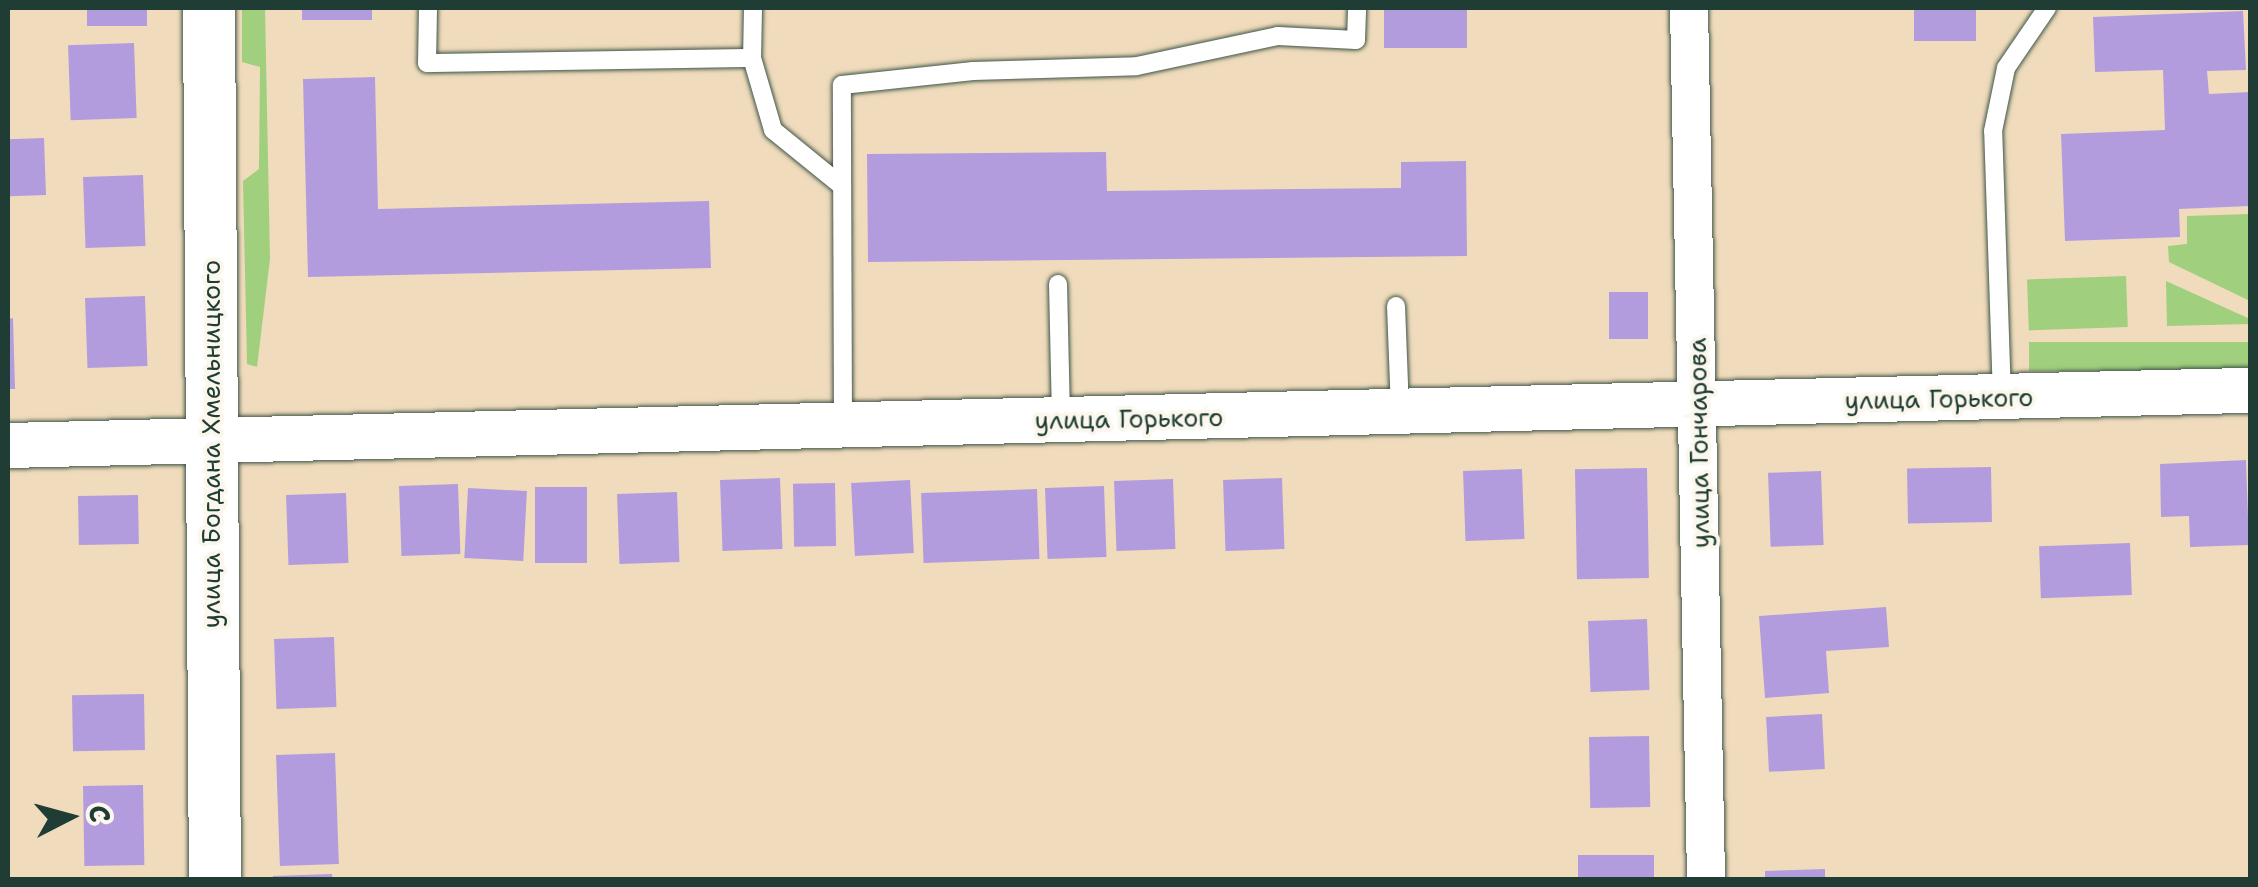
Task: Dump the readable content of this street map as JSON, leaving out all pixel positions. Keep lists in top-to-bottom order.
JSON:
{
  "streets": {
    "main road": ["улица Богдана Хмельницкого"],
    "street": ["улица Горького", "улица Гончарова"]
  },
  "crossings": [
    ["улица Горького", "улица Гончарова"],
    ["улица Горького", "улица Богдана Хмельницкого"]
  ],
  "north": "right"
}
